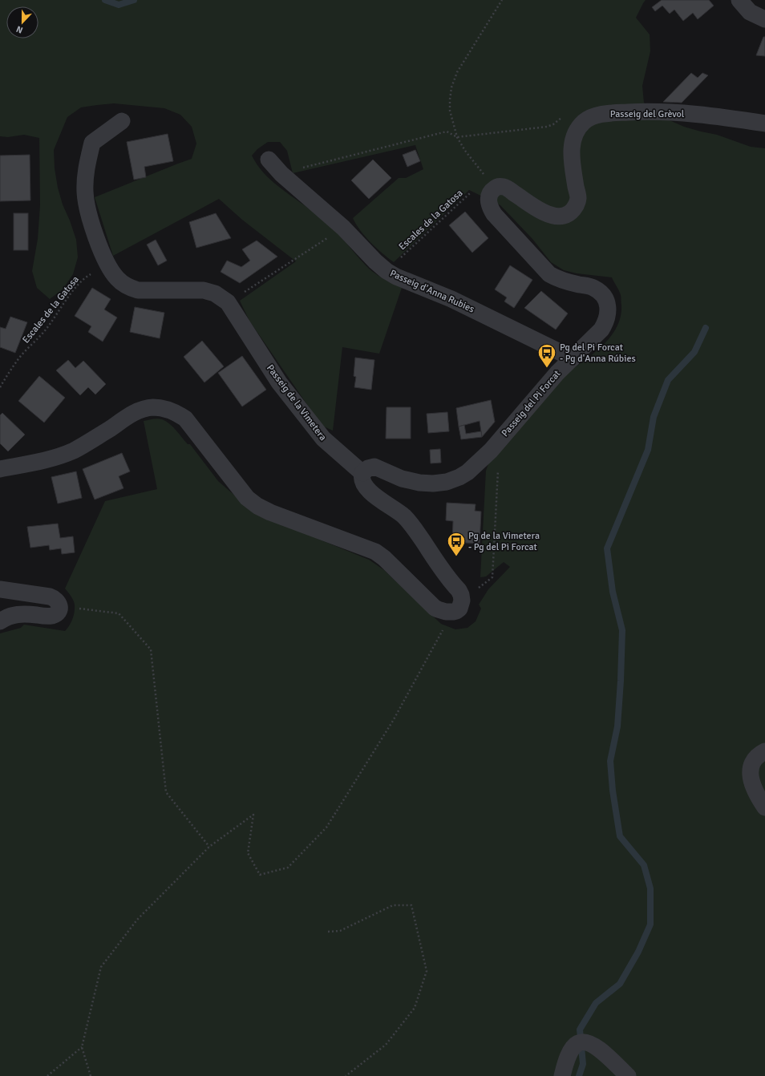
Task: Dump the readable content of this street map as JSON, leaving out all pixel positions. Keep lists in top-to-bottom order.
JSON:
{
  "streets": {
    "street": [
      "Passeig del Grèvol",
      "Passeig d'Anna Rubies",
      "Passeig de la Vimetera",
      "Passeig del Pi Forcat"
    ],
    "path": ["Escales de la Gatosa"]
  },
  "crossings": [
    ["Escales de la Gatosa", "Passeig d'Anna Rubies"],
    ["Escales de la Gatosa", "Passeig de la Vimetera"],
    ["Escales de la Gatosa", "Passeig del Pi Forcat"],
    ["Passeig d'Anna Rubies", "Passeig del Pi Forcat"],
    ["Passeig de la Vimetera", "Passeig del Pi Forcat"]
  ],
  "places": {
    "bus stop": ["Pg del Pi Forcat - Pg d'Anna Rúbies", "Pg de la Vimetera - Pg del Pi Forcat"]
  },
  "north": "bottom"
}
